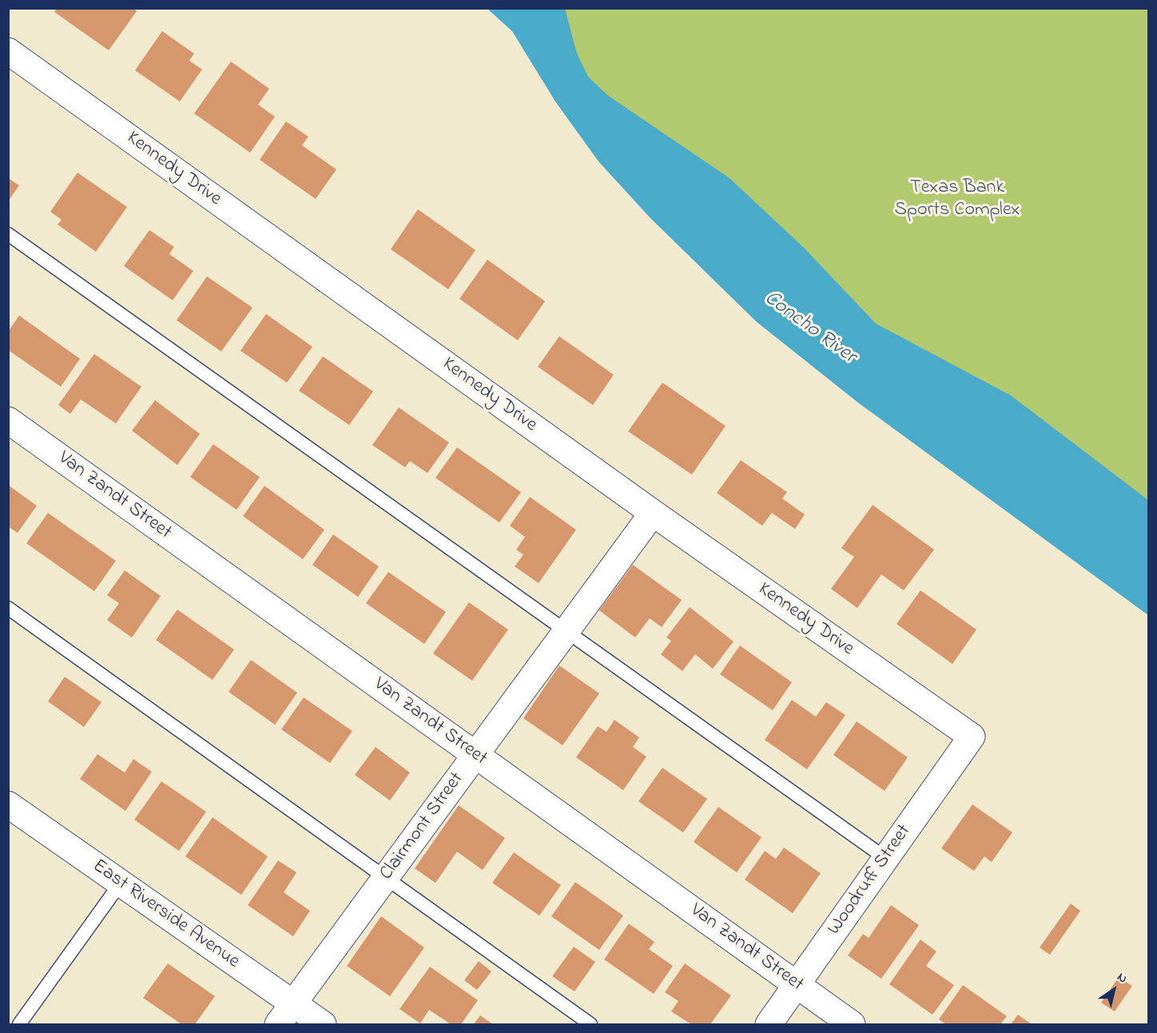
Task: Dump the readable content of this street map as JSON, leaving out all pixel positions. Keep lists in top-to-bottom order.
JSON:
{
  "streets": {
    "street": [
      "Kennedy Drive",
      "Van Zandt Street",
      "Clairmont Street",
      "Woodruff Street",
      "East Riverside Avenue"
    ]
  },
  "crossings": [
    ["Kennedy Drive", "Clairmont Street"],
    ["Kennedy Drive", "Woodruff Street"],
    ["Van Zandt Street", "Clairmont Street"],
    ["Van Zandt Street", "Woodruff Street"],
    ["Clairmont Street", "East Riverside Avenue"]
  ],
  "water": ["Concho River"],
  "parks": ["Texas Bank Sports Complex"],
  "north": "top right"
}
